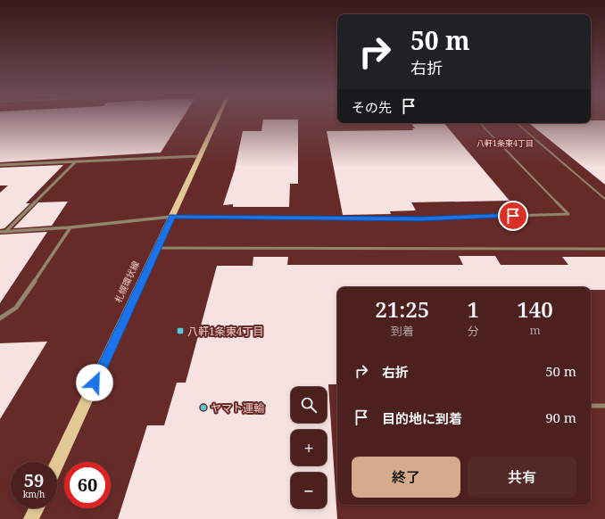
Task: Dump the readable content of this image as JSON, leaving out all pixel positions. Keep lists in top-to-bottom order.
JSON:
{
  "streets": {
    "main road": ["札幌環状線"]
  },
  "districts": ["八軒1条東4丁目"],
  "places": {
    "transit": ["八軒1条東4丁目"],
    "other": ["ヤマト運輸"]
  },
  "page": {
    "turn": ["50 m", "右折"],
    "then": "その先",
    "eta": [
      "21:25",
      "到着",
      "1",
      "分",
      "140",
      "m"
    ],
    "list": [
      {
        "name": "右折",
        "value": "50 m"
      },
      {
        "name": "目的地に到着",
        "value": "90 m"
      }
    ],
    "map_buttons": ["+", "−"],
    "buttons": ["終了", "共有"],
    "speed": "59 km/h",
    "limit": "60"
  }
}
